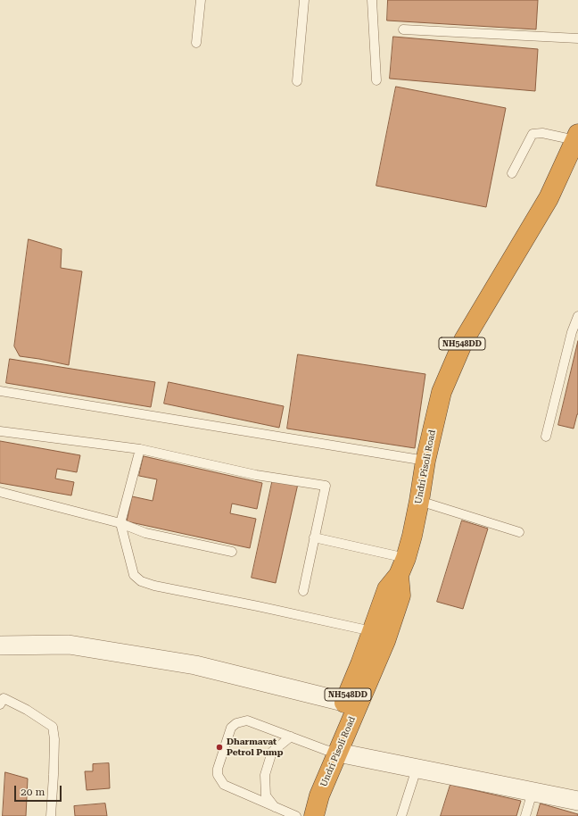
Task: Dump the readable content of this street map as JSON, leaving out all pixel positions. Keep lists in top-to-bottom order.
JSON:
{
  "streets": {
    "highway": ["NH548DD", "Undri Pisoli Road"]
  },
  "crossings": [
    ["NH548DD", "Undri Pisoli Road"]
  ],
  "places": ["Dharmavat Petrol Pump"],
  "scale_bar": "20 m"
}
